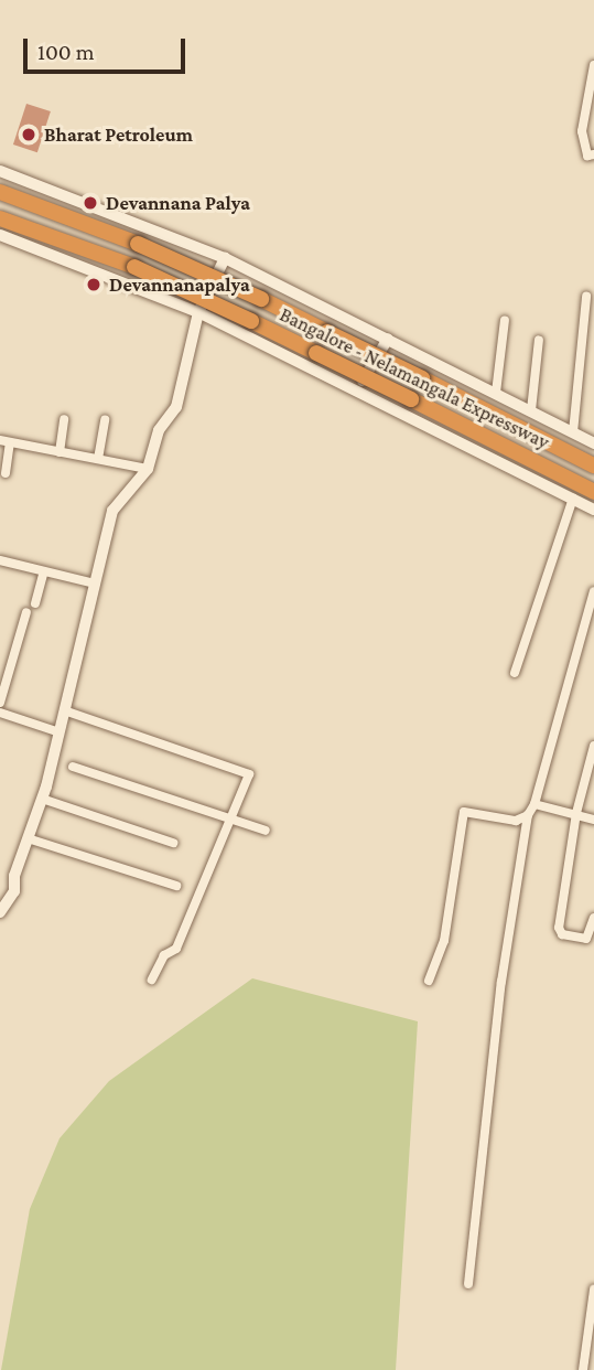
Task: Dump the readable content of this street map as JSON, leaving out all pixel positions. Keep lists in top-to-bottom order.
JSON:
{
  "streets": {
    "highway": ["Bangalore - Nelamangala Expressway"]
  },
  "places": ["Bharat Petroleum", "Devannana Palya", "Devannanapalya"],
  "scale_bar": "100 m"
}
